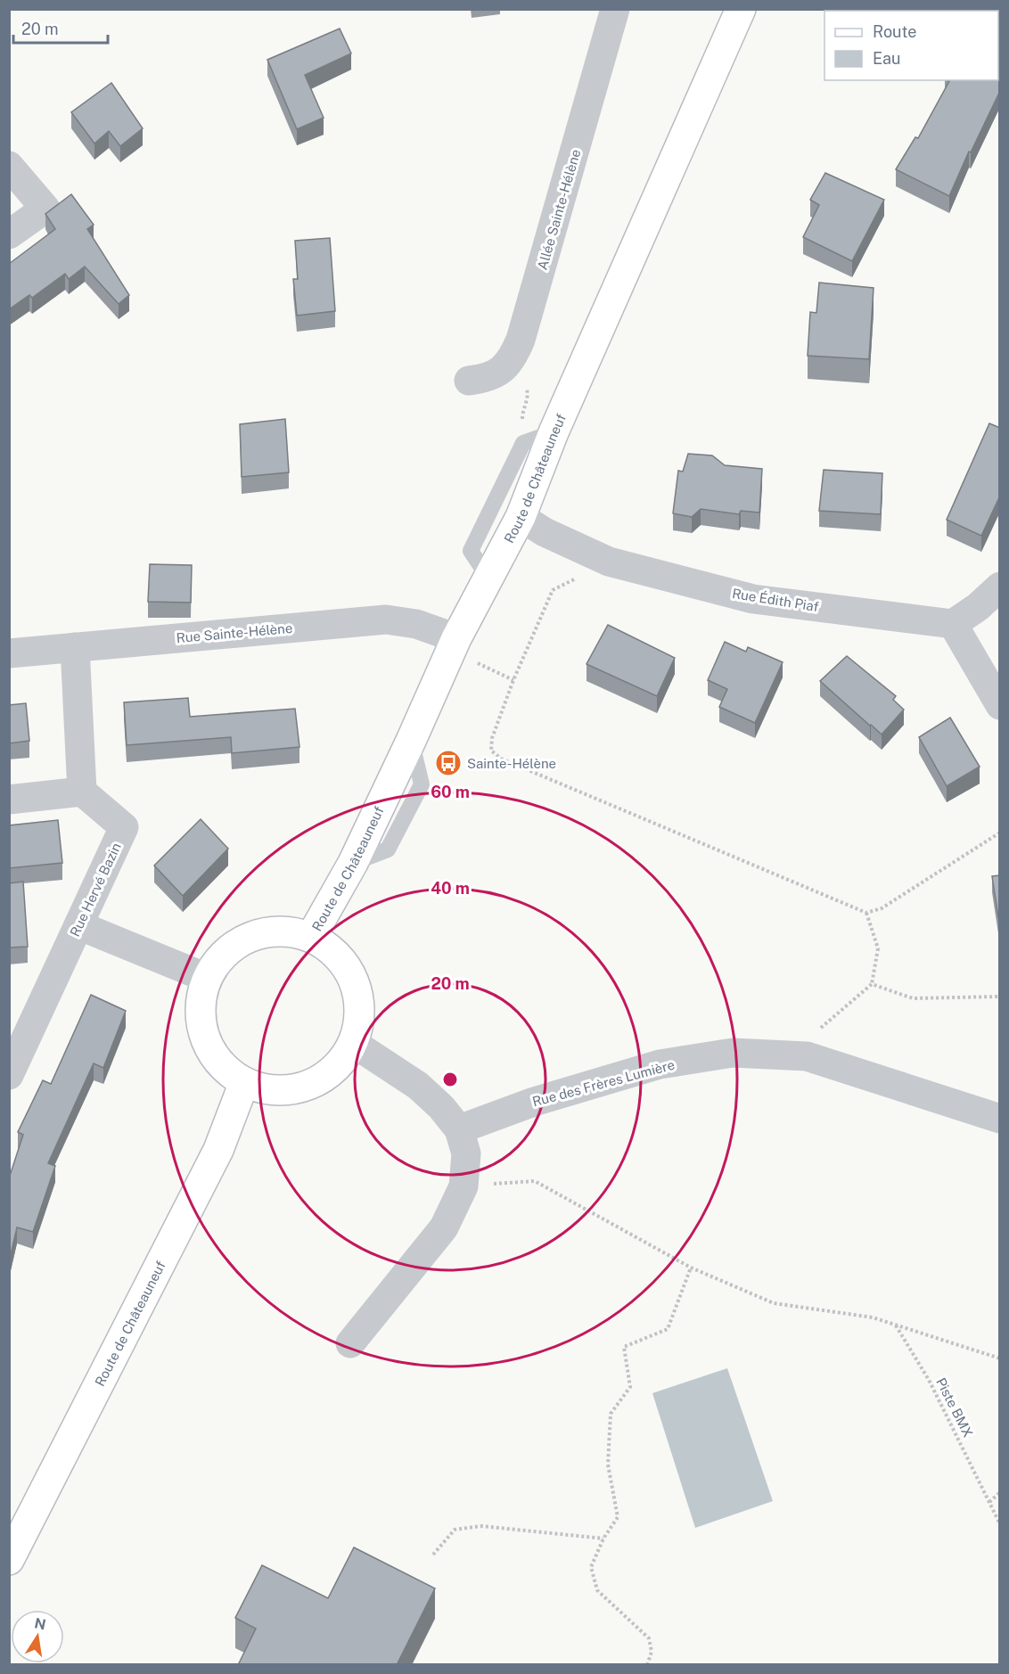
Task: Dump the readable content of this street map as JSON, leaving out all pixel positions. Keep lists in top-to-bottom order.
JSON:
{
  "streets": {
    "main road": ["Route de Châteauneuf"],
    "street": [
      "Allée Sainte-Hélène",
      "Rue Édith Piaf",
      "Rue Sainte-Hélène",
      "Rue Hervé Bazin",
      "Rue des Frères Lumière"
    ],
    "path": ["Piste BMX"]
  },
  "crossings": [
    ["Route de Châteauneuf", "Rue Édith Piaf"],
    ["Route de Châteauneuf", "Rue Sainte-Hélène"]
  ],
  "places": {
    "bus stop": ["Sainte-Hélène"]
  },
  "legend": ["Route", "Eau"],
  "scale_bar": "20 m",
  "north": "top",
  "rings": ["60 m", "40 m", "20 m"]
}
